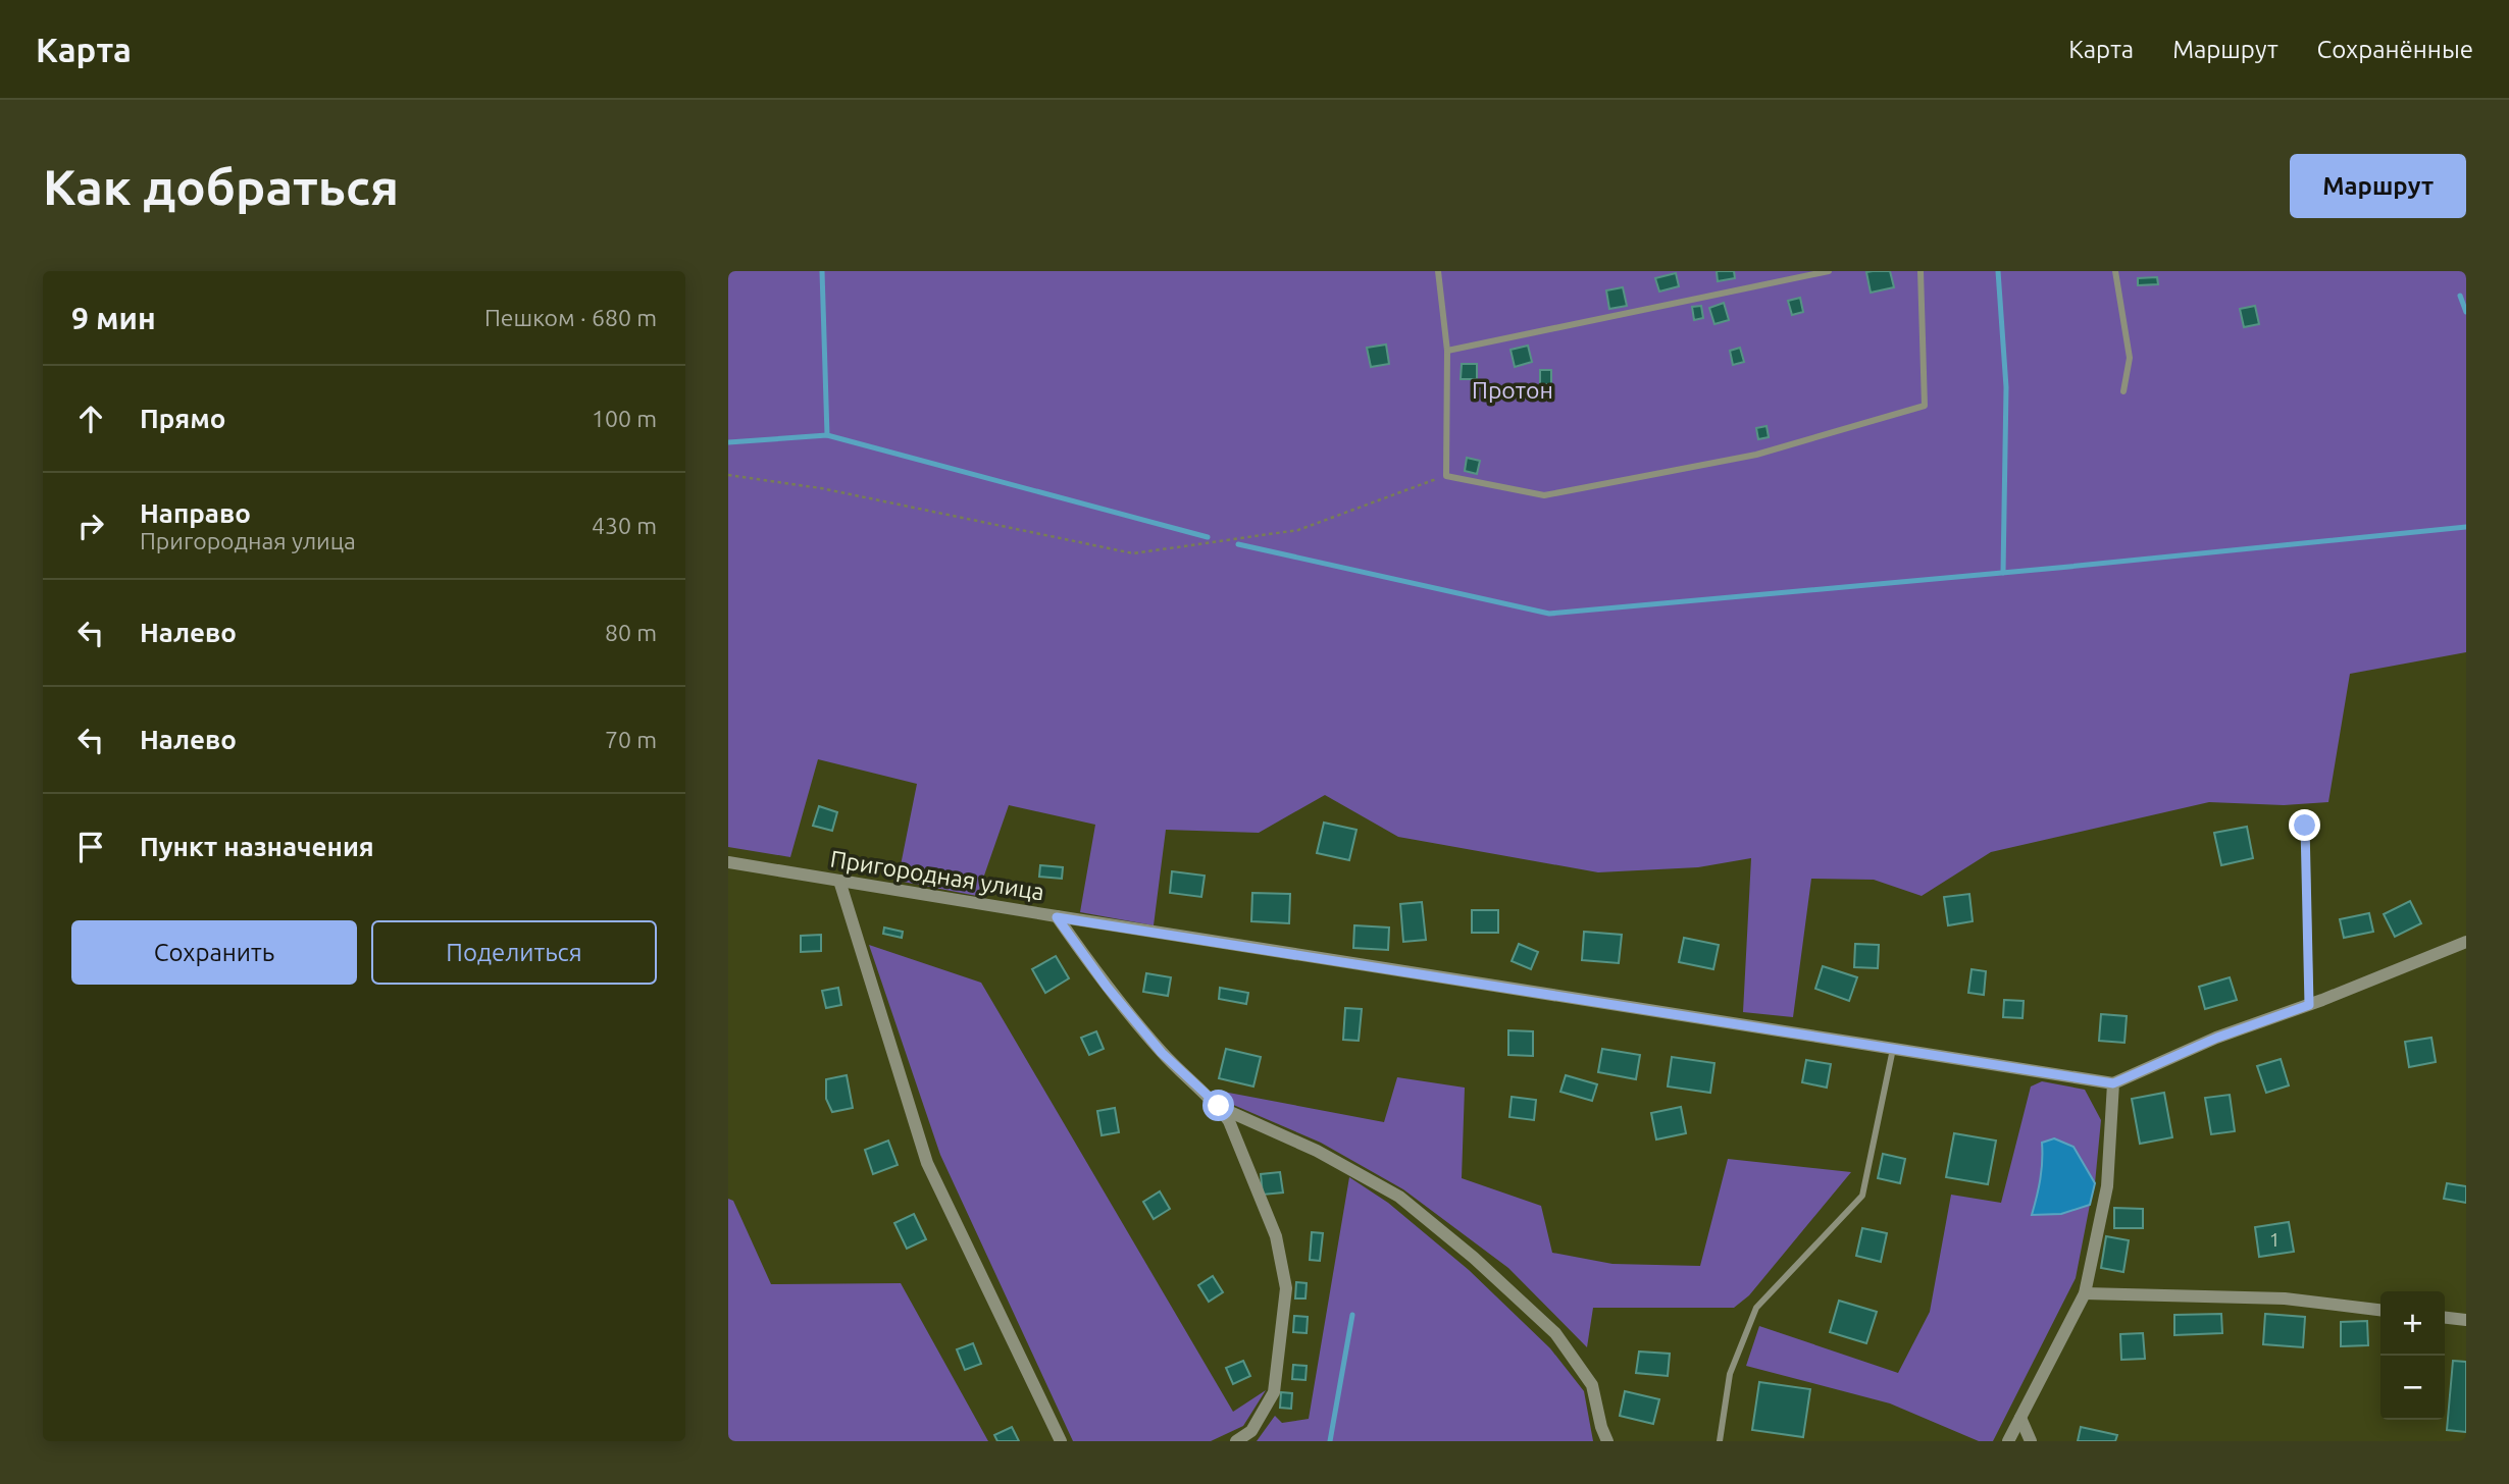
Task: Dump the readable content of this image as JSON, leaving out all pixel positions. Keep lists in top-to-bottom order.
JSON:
{
  "streets": {
    "street": ["Пригородная улица"]
  },
  "parks": ["Протон"],
  "house_numbers": ["1"],
  "page": {
    "header": "Карта",
    "nav": ["Карта", "Маршрут", "Сохранённые"],
    "buttons": [
      "Маршрут",
      ["Сохранить", "Поделиться"]
    ],
    "title": "Как добраться",
    "heading": ["9 мин", "Пешком · 680 m"],
    "list": [
      ["Прямо", "100 m"],
      ["Направо", "Пригородная улица", "430 m"],
      ["Налево", "80 m"],
      ["Налево", "70 m"],
      "Пункт назначения"
    ],
    "map_buttons": ["+", "−"]
  }
}
